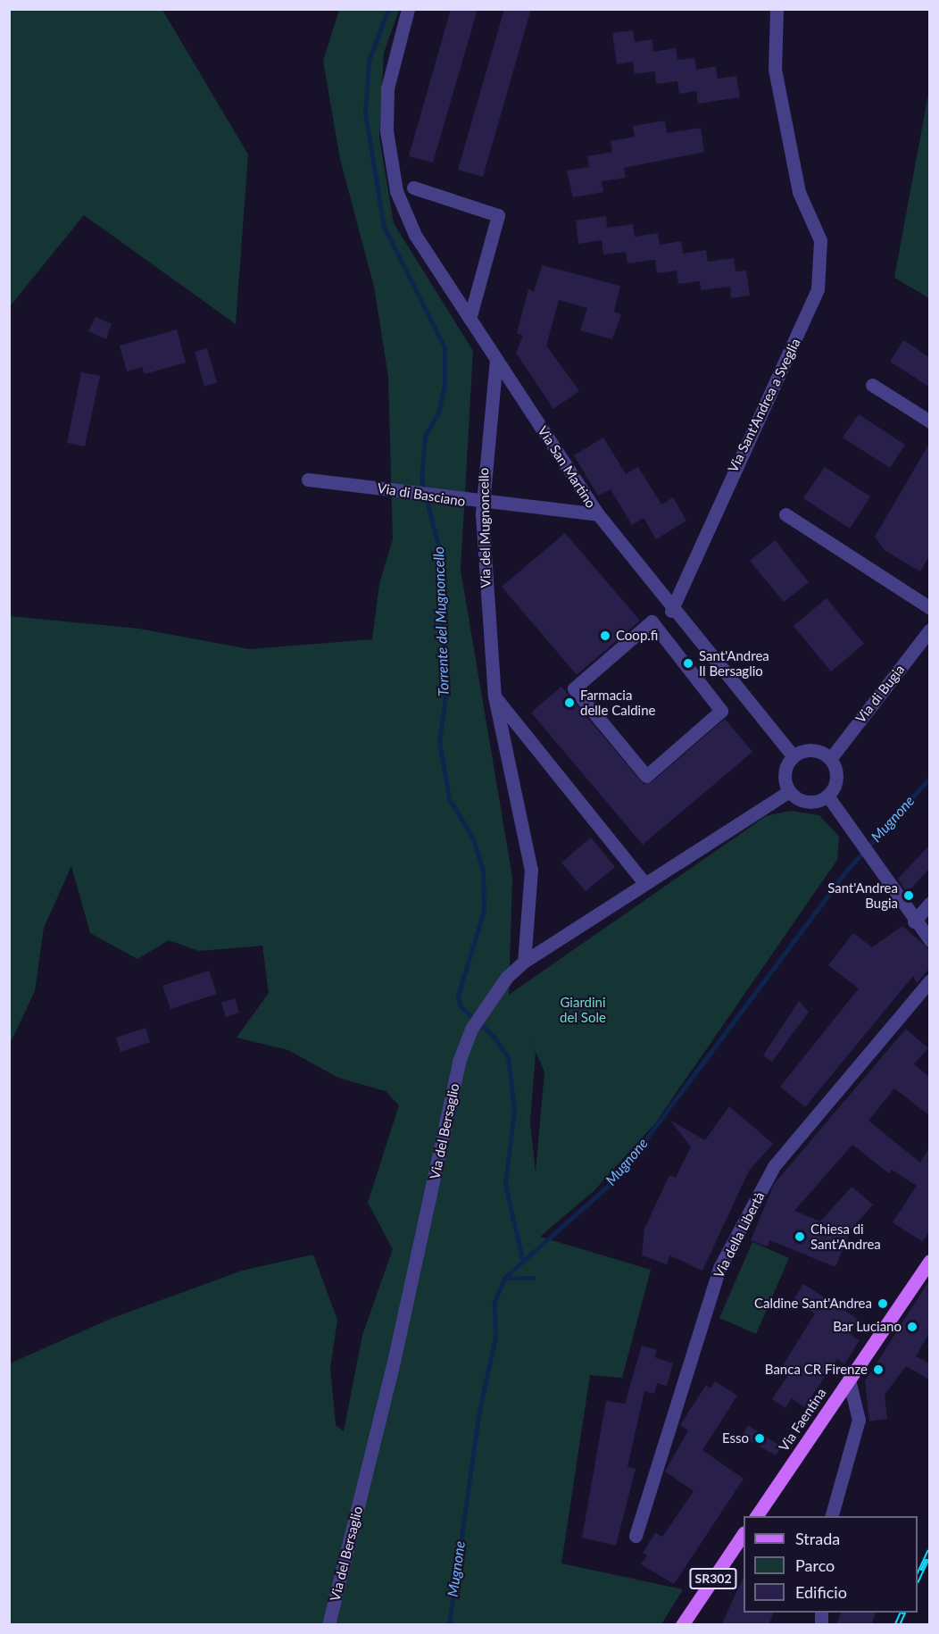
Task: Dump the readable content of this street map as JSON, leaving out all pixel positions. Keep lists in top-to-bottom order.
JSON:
{
  "streets": {
    "main road": ["Via Faentina", "SR302"],
    "street": [
      "Via Sant'Andrea a Sveglia",
      "Via San Martino",
      "Via di Basciano",
      "Via del Mugnoncello",
      "Via di Bugia",
      "Via del Bersaglio",
      "Via della Libertà"
    ]
  },
  "crossings": [
    ["Via Sant'Andrea a Sveglia", "Via San Martino"],
    ["Via San Martino", "Via di Basciano"],
    ["Via San Martino", "Via del Mugnoncello"],
    ["Via di Basciano", "Via del Mugnoncello"],
    ["Via del Mugnoncello", "Via del Bersaglio"],
    ["Via di Bugia", "Via del Bersaglio"]
  ],
  "water": ["Torrente del Mugnoncello", "Mugnone"],
  "parks": ["Giardini del Sole"],
  "places": [
    "Coop.fi",
    "Sant'Andrea Il Bersaglio",
    "Farmacia delle Caldine",
    "Sant'Andrea Bugia",
    "Chiesa di Sant'Andrea",
    "Caldine Sant'Andrea",
    "Bar Luciano",
    "Banca CR Firenze",
    "Esso"
  ],
  "legend": ["Strada", "Parco", "Edificio"]
}
